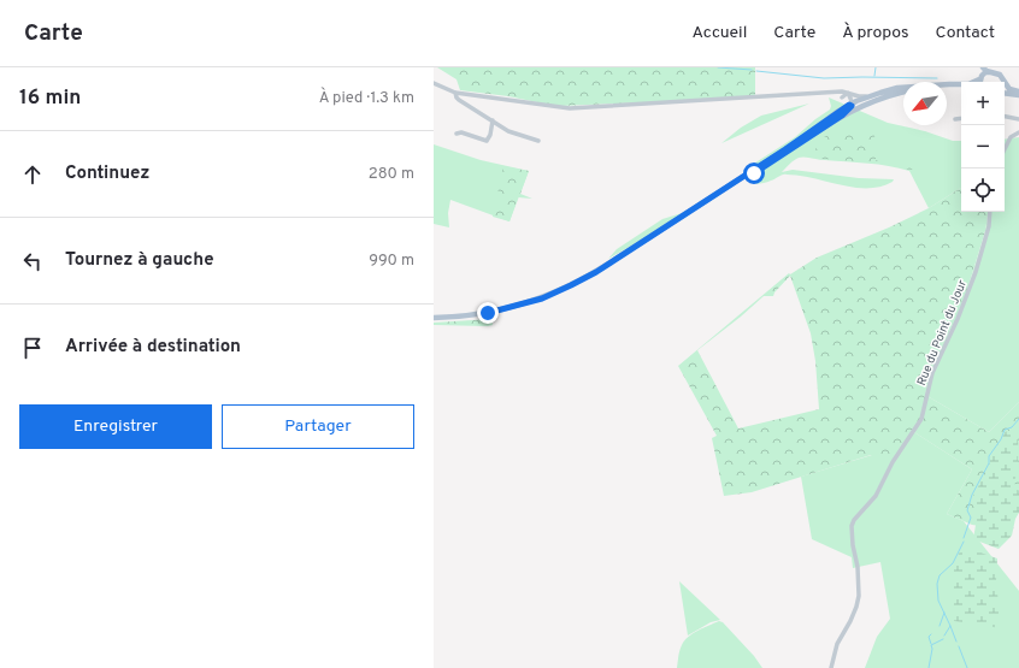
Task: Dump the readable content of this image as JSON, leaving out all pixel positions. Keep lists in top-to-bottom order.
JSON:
{
  "streets": {
    "street": ["Rue du Point du Jour"]
  },
  "north": "bottom left",
  "page": {
    "header": "Carte",
    "nav": [
      "Accueil",
      "Carte",
      "À propos",
      "Contact"
    ],
    "heading": ["16 min", "À pied · 1.3 km"],
    "map_buttons": ["+", "−"],
    "list": [
      ["Continuez", "280 m"],
      ["Tournez à gauche", "990 m"],
      "Arrivée à destination"
    ],
    "buttons": ["Enregistrer", "Partager"]
  }
}
